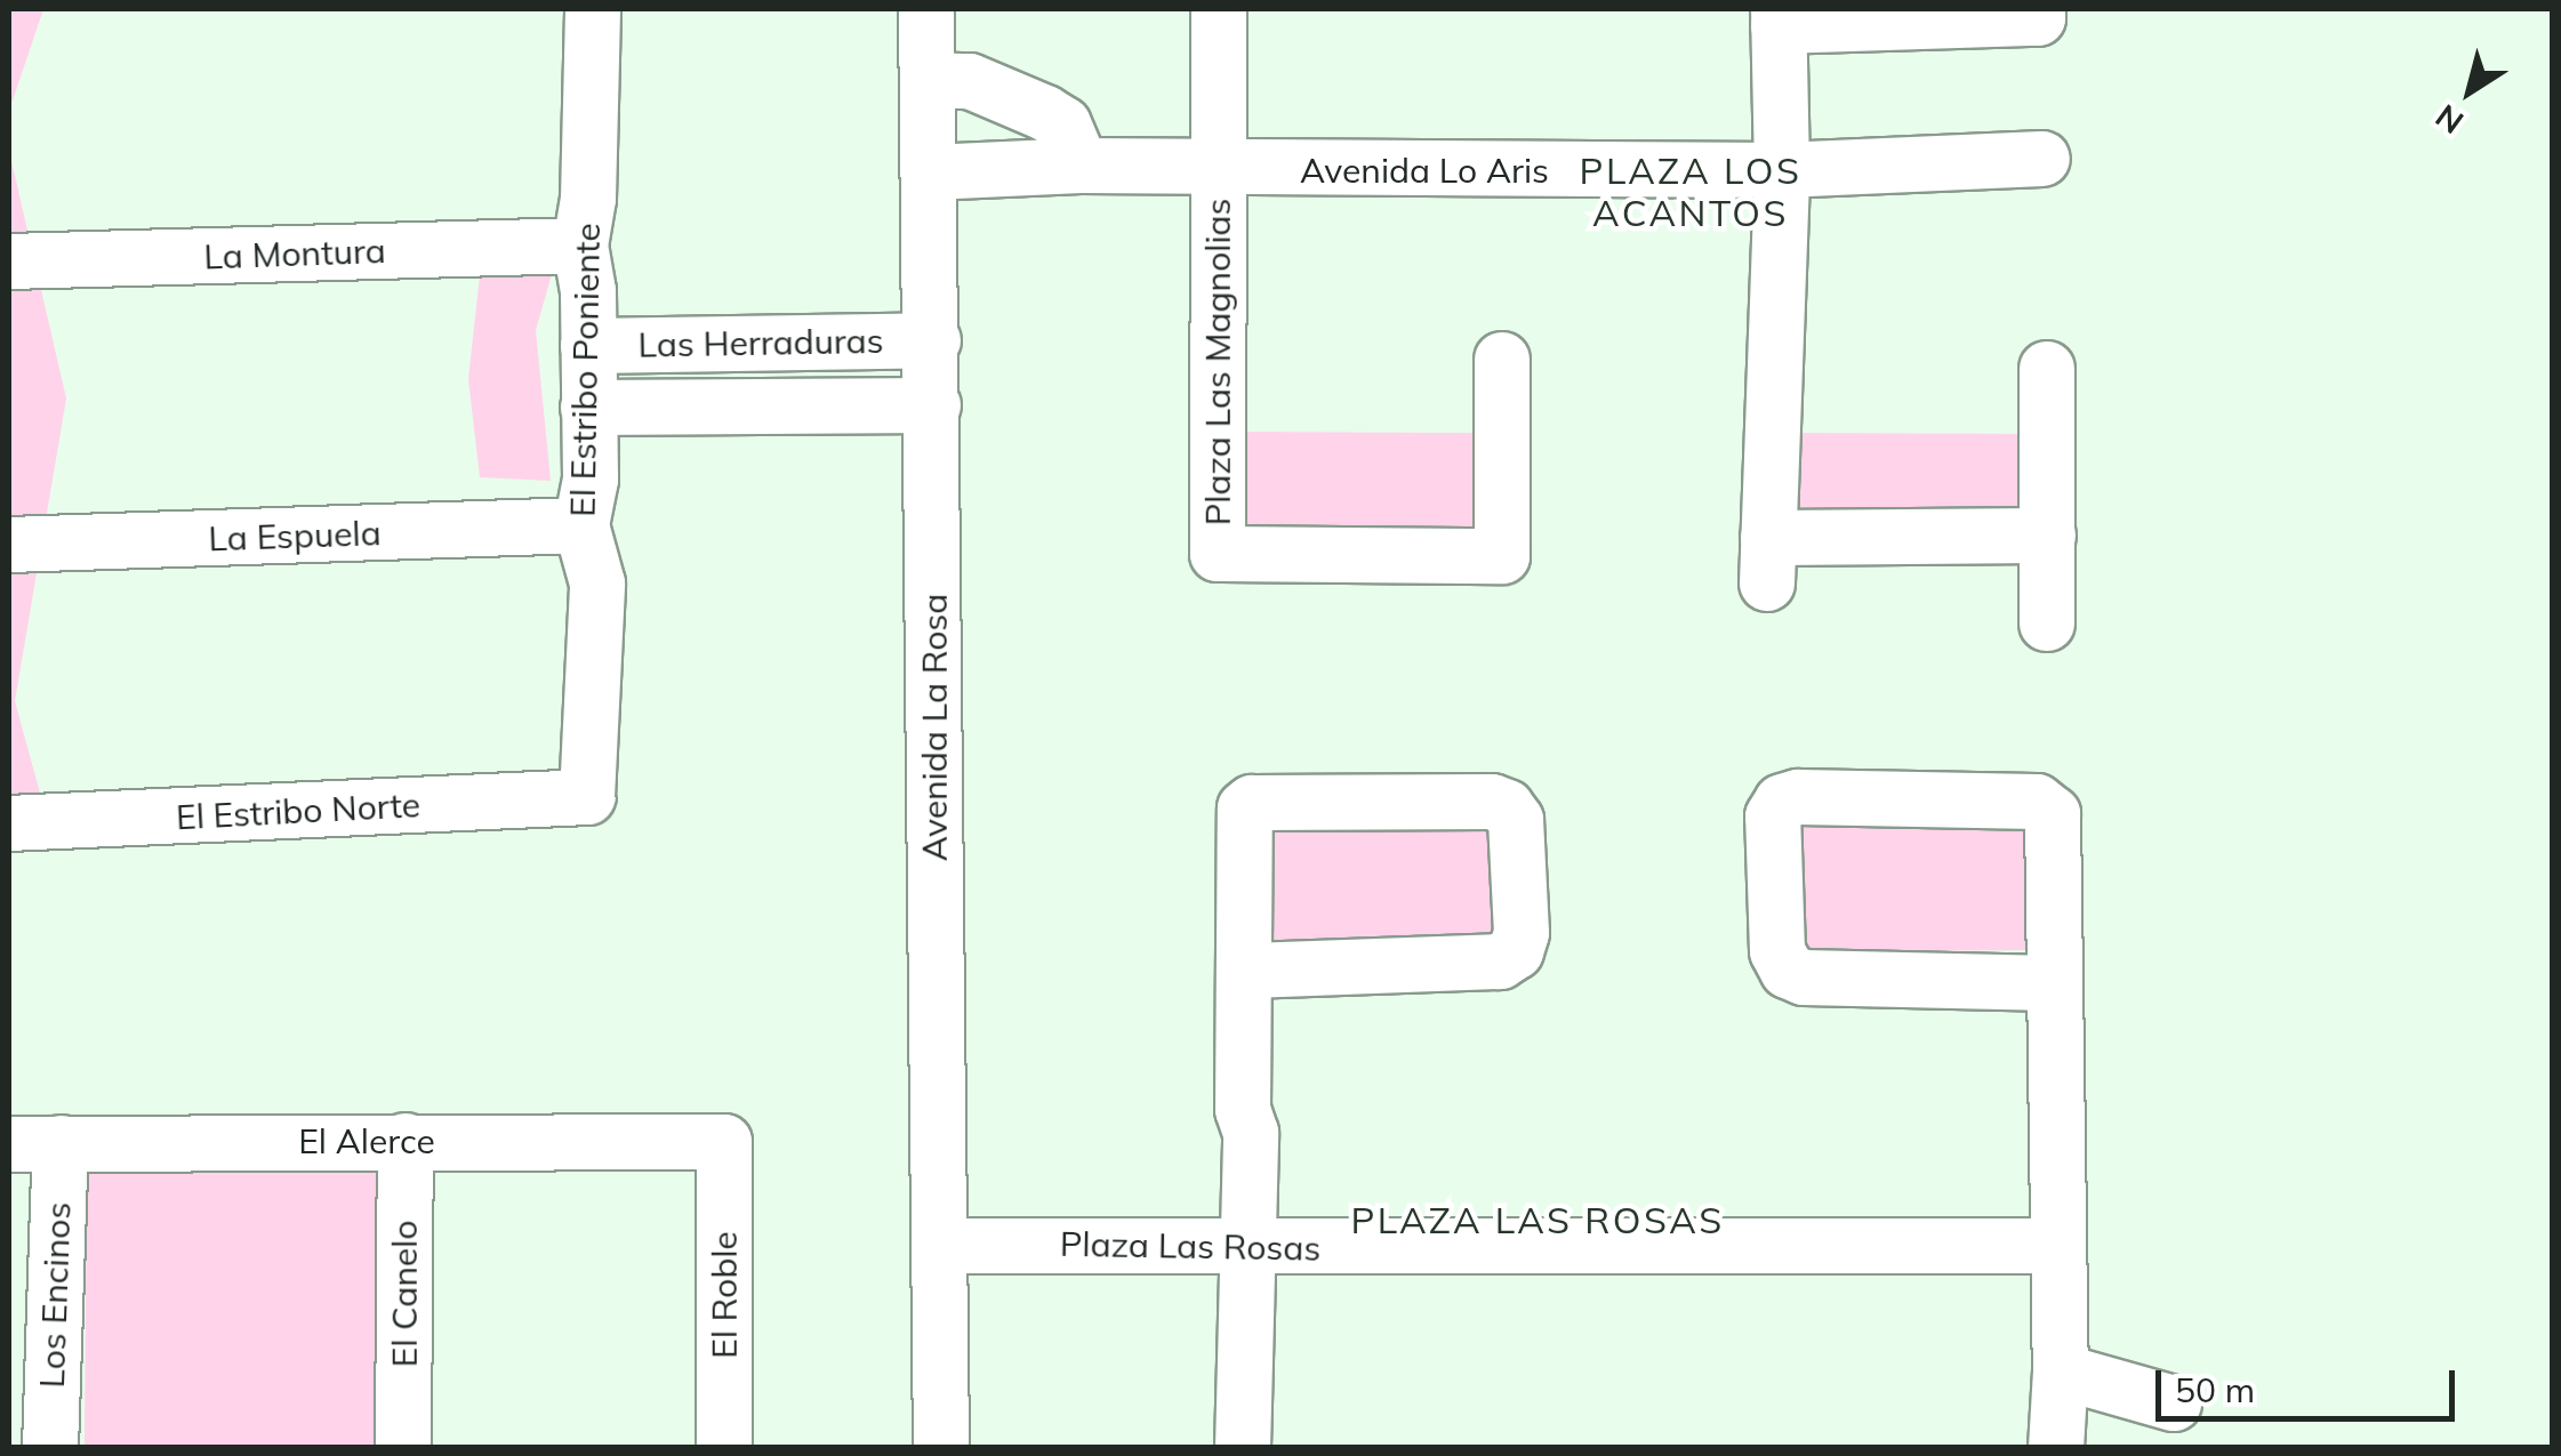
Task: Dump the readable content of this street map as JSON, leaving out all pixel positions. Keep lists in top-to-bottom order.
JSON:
{
  "streets": {
    "street": [
      "Avenida Lo Aris",
      "La Montura",
      "Las Herraduras",
      "Plaza Las Magnolias",
      "El Estribo Poniente",
      "La Espuela",
      "Avenida La Rosa",
      "El Estribo Norte",
      "El Alerce",
      "Plaza Las Rosas",
      "El Canelo",
      "Los Encinos",
      "El Roble"
    ]
  },
  "crossings": [
    ["Avenida Lo Aris", "Plaza Las Magnolias"],
    ["Avenida Lo Aris", "Avenida La Rosa"],
    ["La Montura", "El Estribo Poniente"],
    ["Las Herraduras", "El Estribo Poniente"],
    ["Las Herraduras", "Avenida La Rosa"],
    ["El Estribo Poniente", "La Espuela"],
    ["El Estribo Poniente", "El Estribo Norte"],
    ["Avenida La Rosa", "Plaza Las Rosas"],
    ["El Alerce", "El Canelo"],
    ["El Alerce", "Los Encinos"],
    ["El Alerce", "El Roble"]
  ],
  "districts": ["PLAZA LOS ACANTOS", "PLAZA LAS ROSAS"],
  "scale_bar": "50 m",
  "north": "bottom left"
}
